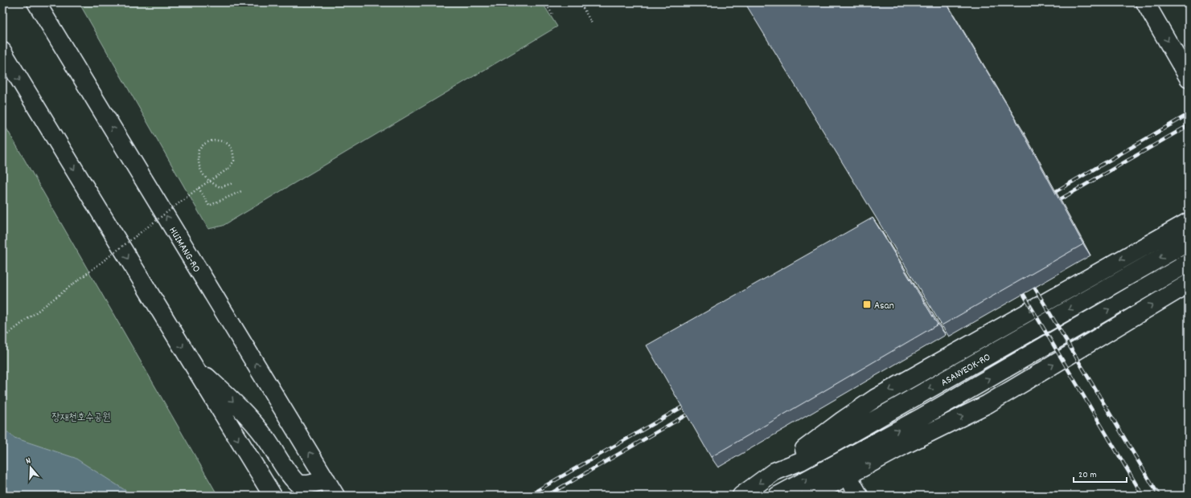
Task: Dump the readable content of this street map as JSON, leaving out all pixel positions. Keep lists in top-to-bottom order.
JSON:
{
  "streets": {
    "street": ["HUIMANG-RO", "ASANYEOK-RO"]
  },
  "parks": ["장재천호수공원"],
  "places": {
    "transit": ["Asan"]
  },
  "scale_bar": "20 m",
  "north": "top"
}
